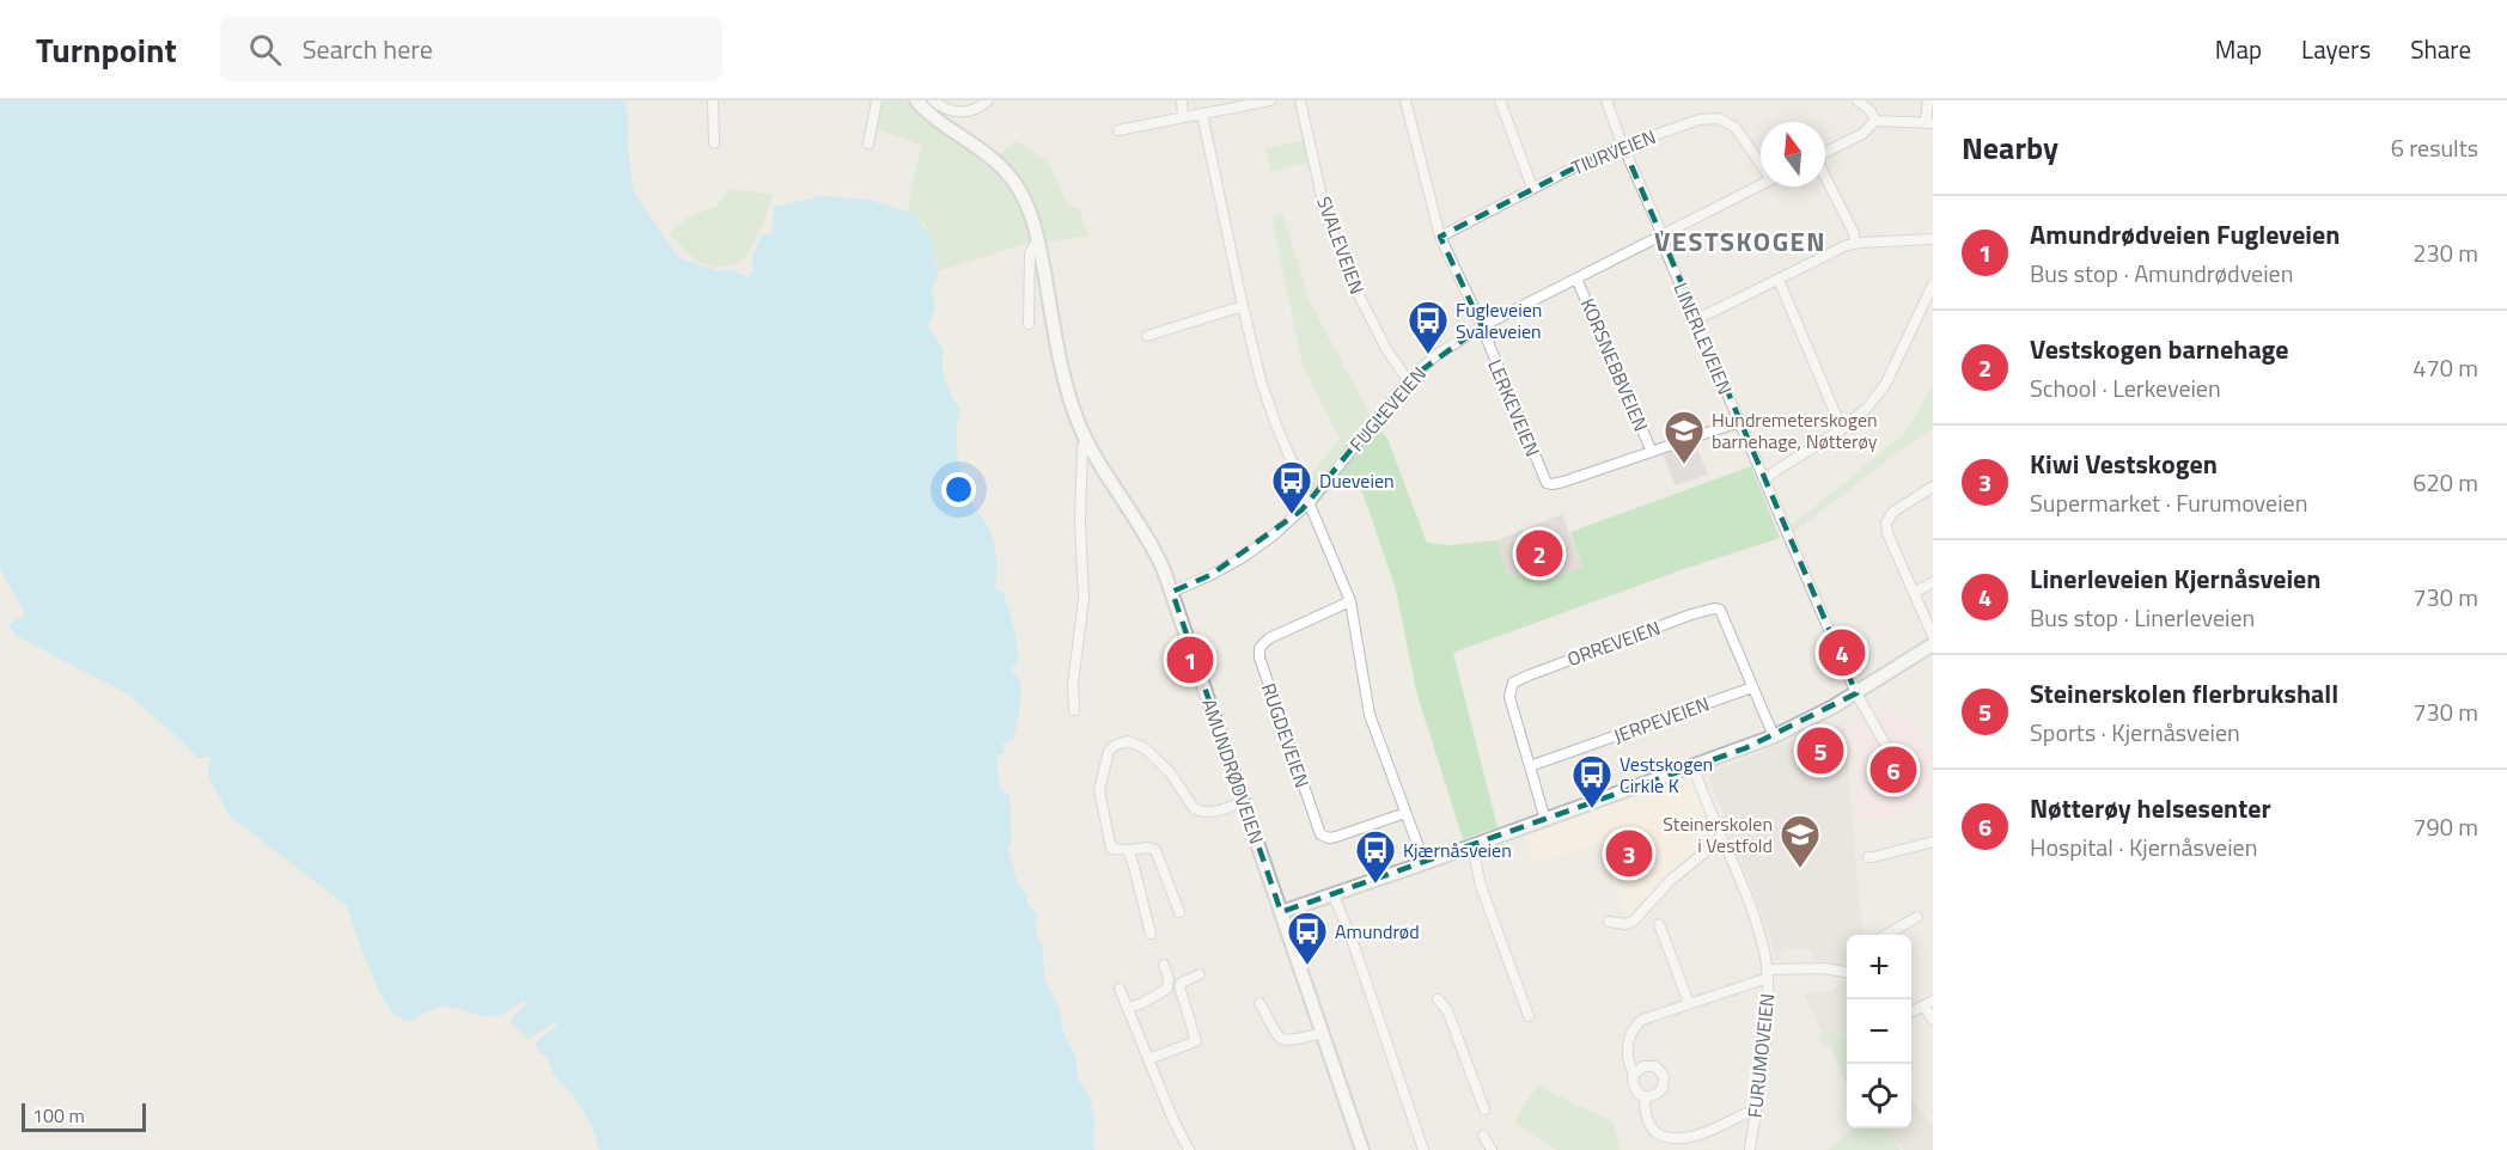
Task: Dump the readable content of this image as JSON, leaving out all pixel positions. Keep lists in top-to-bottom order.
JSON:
{
  "streets": {
    "main road": ["AMUNDRØDVEIEN"],
    "street": [
      "TIURVEIEN",
      "SVALEVEIEN",
      "LINERLEVEIEN",
      "KORSNEBBVEIEN",
      "LERKEVEIEN",
      "FUGLEVEIEN",
      "ORREVEIEN",
      "JERPEVEIEN",
      "RUGDEVEIEN",
      "FURUMOVEIEN"
    ]
  },
  "crossings": [
    ["TIURVEIEN", "LINERLEVEIEN"],
    ["TIURVEIEN", "LERKEVEIEN"],
    ["SVALEVEIEN", "FUGLEVEIEN"],
    ["LINERLEVEIEN", "LERKEVEIEN"],
    ["LINERLEVEIEN", "FUGLEVEIEN"],
    ["KORSNEBBVEIEN", "LERKEVEIEN"],
    ["KORSNEBBVEIEN", "FUGLEVEIEN"],
    ["LERKEVEIEN", "FUGLEVEIEN"],
    ["FUGLEVEIEN", "AMUNDRØDVEIEN"],
    ["ORREVEIEN", "JERPEVEIEN"]
  ],
  "districts": ["VESTSKOGEN"],
  "places": {
    "bus stop": [
      "Fugleveien Svaleveien",
      "Dueveien",
      "Vestskogen Cirkle K",
      "Kjærnåsveien",
      "Amundrød"
    ],
    "school or university": ["Hundremeterskogen barnehage, Nøtterøy", "Steinerskolen i Vestfold"]
  },
  "scale_bar": "100 m",
  "north": "top",
  "page": {
    "header": "Turnpoint",
    "search": "Search here",
    "nav": ["Map", "Layers", "Share"],
    "heading": ["Nearby", "6 results"],
    "list": [
      {
        "mark": "1",
        "name": "Amundrødveien Fugleveien",
        "note": "Bus stop · Amundrødveien",
        "value": "230 m"
      },
      {
        "mark": "2",
        "name": "Vestskogen barnehage",
        "note": "School · Lerkeveien",
        "value": "470 m"
      },
      {
        "mark": "3",
        "name": "Kiwi Vestskogen",
        "note": "Supermarket · Furumoveien",
        "value": "620 m"
      },
      {
        "mark": "4",
        "name": "Linerleveien Kjernåsveien",
        "note": "Bus stop · Linerleveien",
        "value": "730 m"
      },
      {
        "mark": "5",
        "name": "Steinerskolen flerbrukshall",
        "note": "Sports · Kjernåsveien",
        "value": "730 m"
      },
      {
        "mark": "6",
        "name": "Nøtterøy helsesenter",
        "note": "Hospital · Kjernåsveien",
        "value": "790 m"
      }
    ],
    "pins": [
      "2",
      "4",
      "1",
      "5",
      "6",
      "3"
    ],
    "map_buttons": ["+", "−"],
    "scale": "100 m"
  }
}
